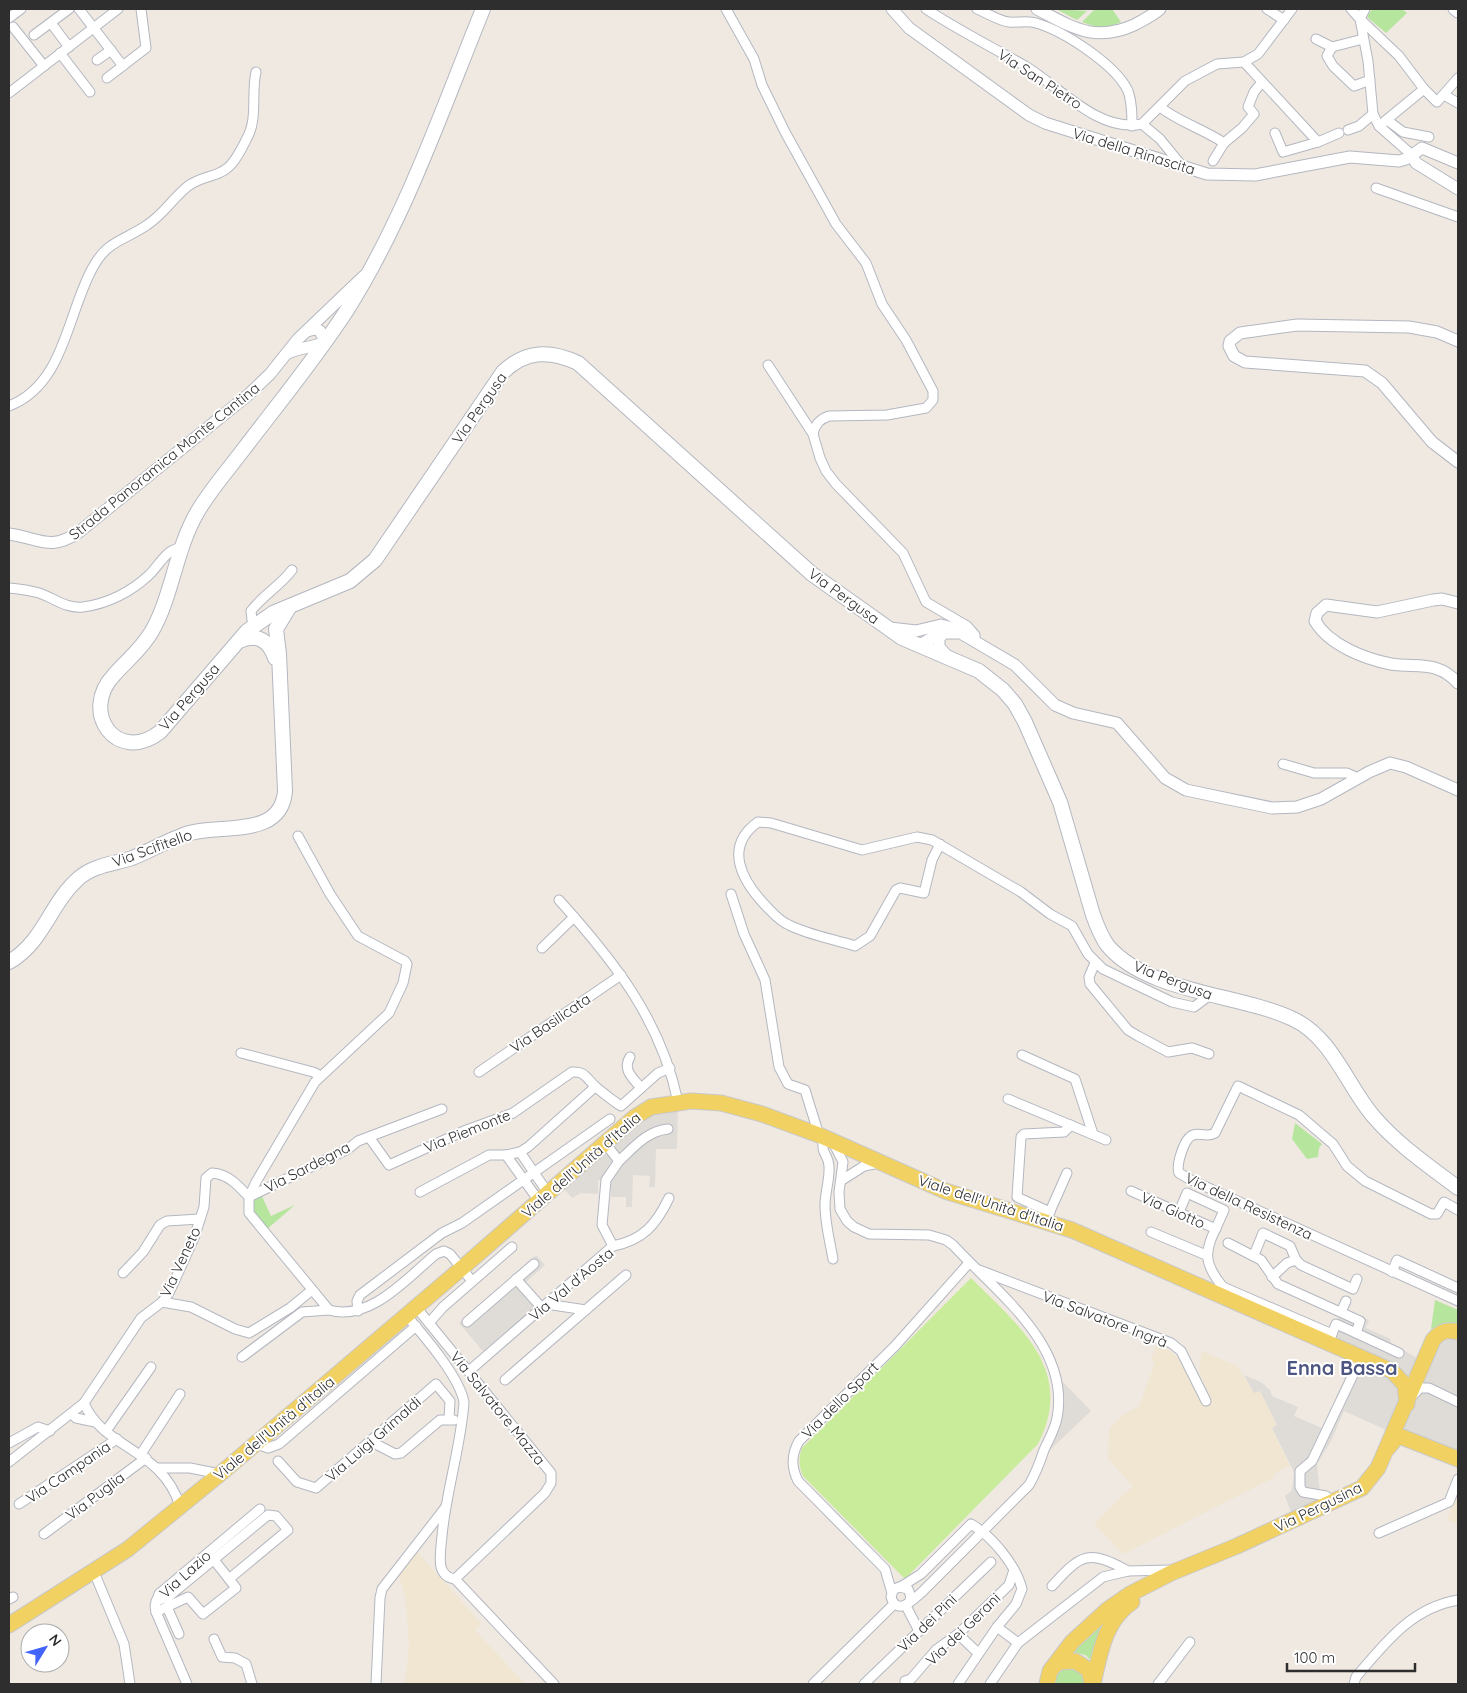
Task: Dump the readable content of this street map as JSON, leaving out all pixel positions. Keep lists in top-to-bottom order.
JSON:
{
  "streets": {
    "main road": [
      "Via Pergusa",
      "Via Scifitello",
      "Viale dell'Unità d'Italia",
      "Via Pergusina"
    ],
    "street": [
      "Via San Pietro",
      "Via della Rinascita",
      "Strada Panoramica Monte Cantina",
      "Via Basilicata",
      "Via Piemonte",
      "Via Sardegna",
      "Via della Resistenza",
      "Via Giotto",
      "Via Veneto",
      "Via Val d'Aosta",
      "Via Salvatore Ingrà",
      "Via dello Sport",
      "Via Salvatore Mazza",
      "Via Luigi Grimaldi",
      "Via Campania",
      "Via Puglia",
      "Via Lazio",
      "Via dei Pini",
      "Via dei Gerani"
    ]
  },
  "crossings": [
    ["Via Piemonte", "Via Sardegna"],
    ["Viale dell'Unità d'Italia", "Via Salvatore Mazza"],
    ["Via Sardegna", "Via Veneto"],
    ["Via Val d'Aosta", "Via Salvatore Mazza"],
    ["Via Salvatore Ingrà", "Via dello Sport"]
  ],
  "districts": ["Enna Bassa"],
  "scale_bar": "100 m",
  "north": "top right"
}
